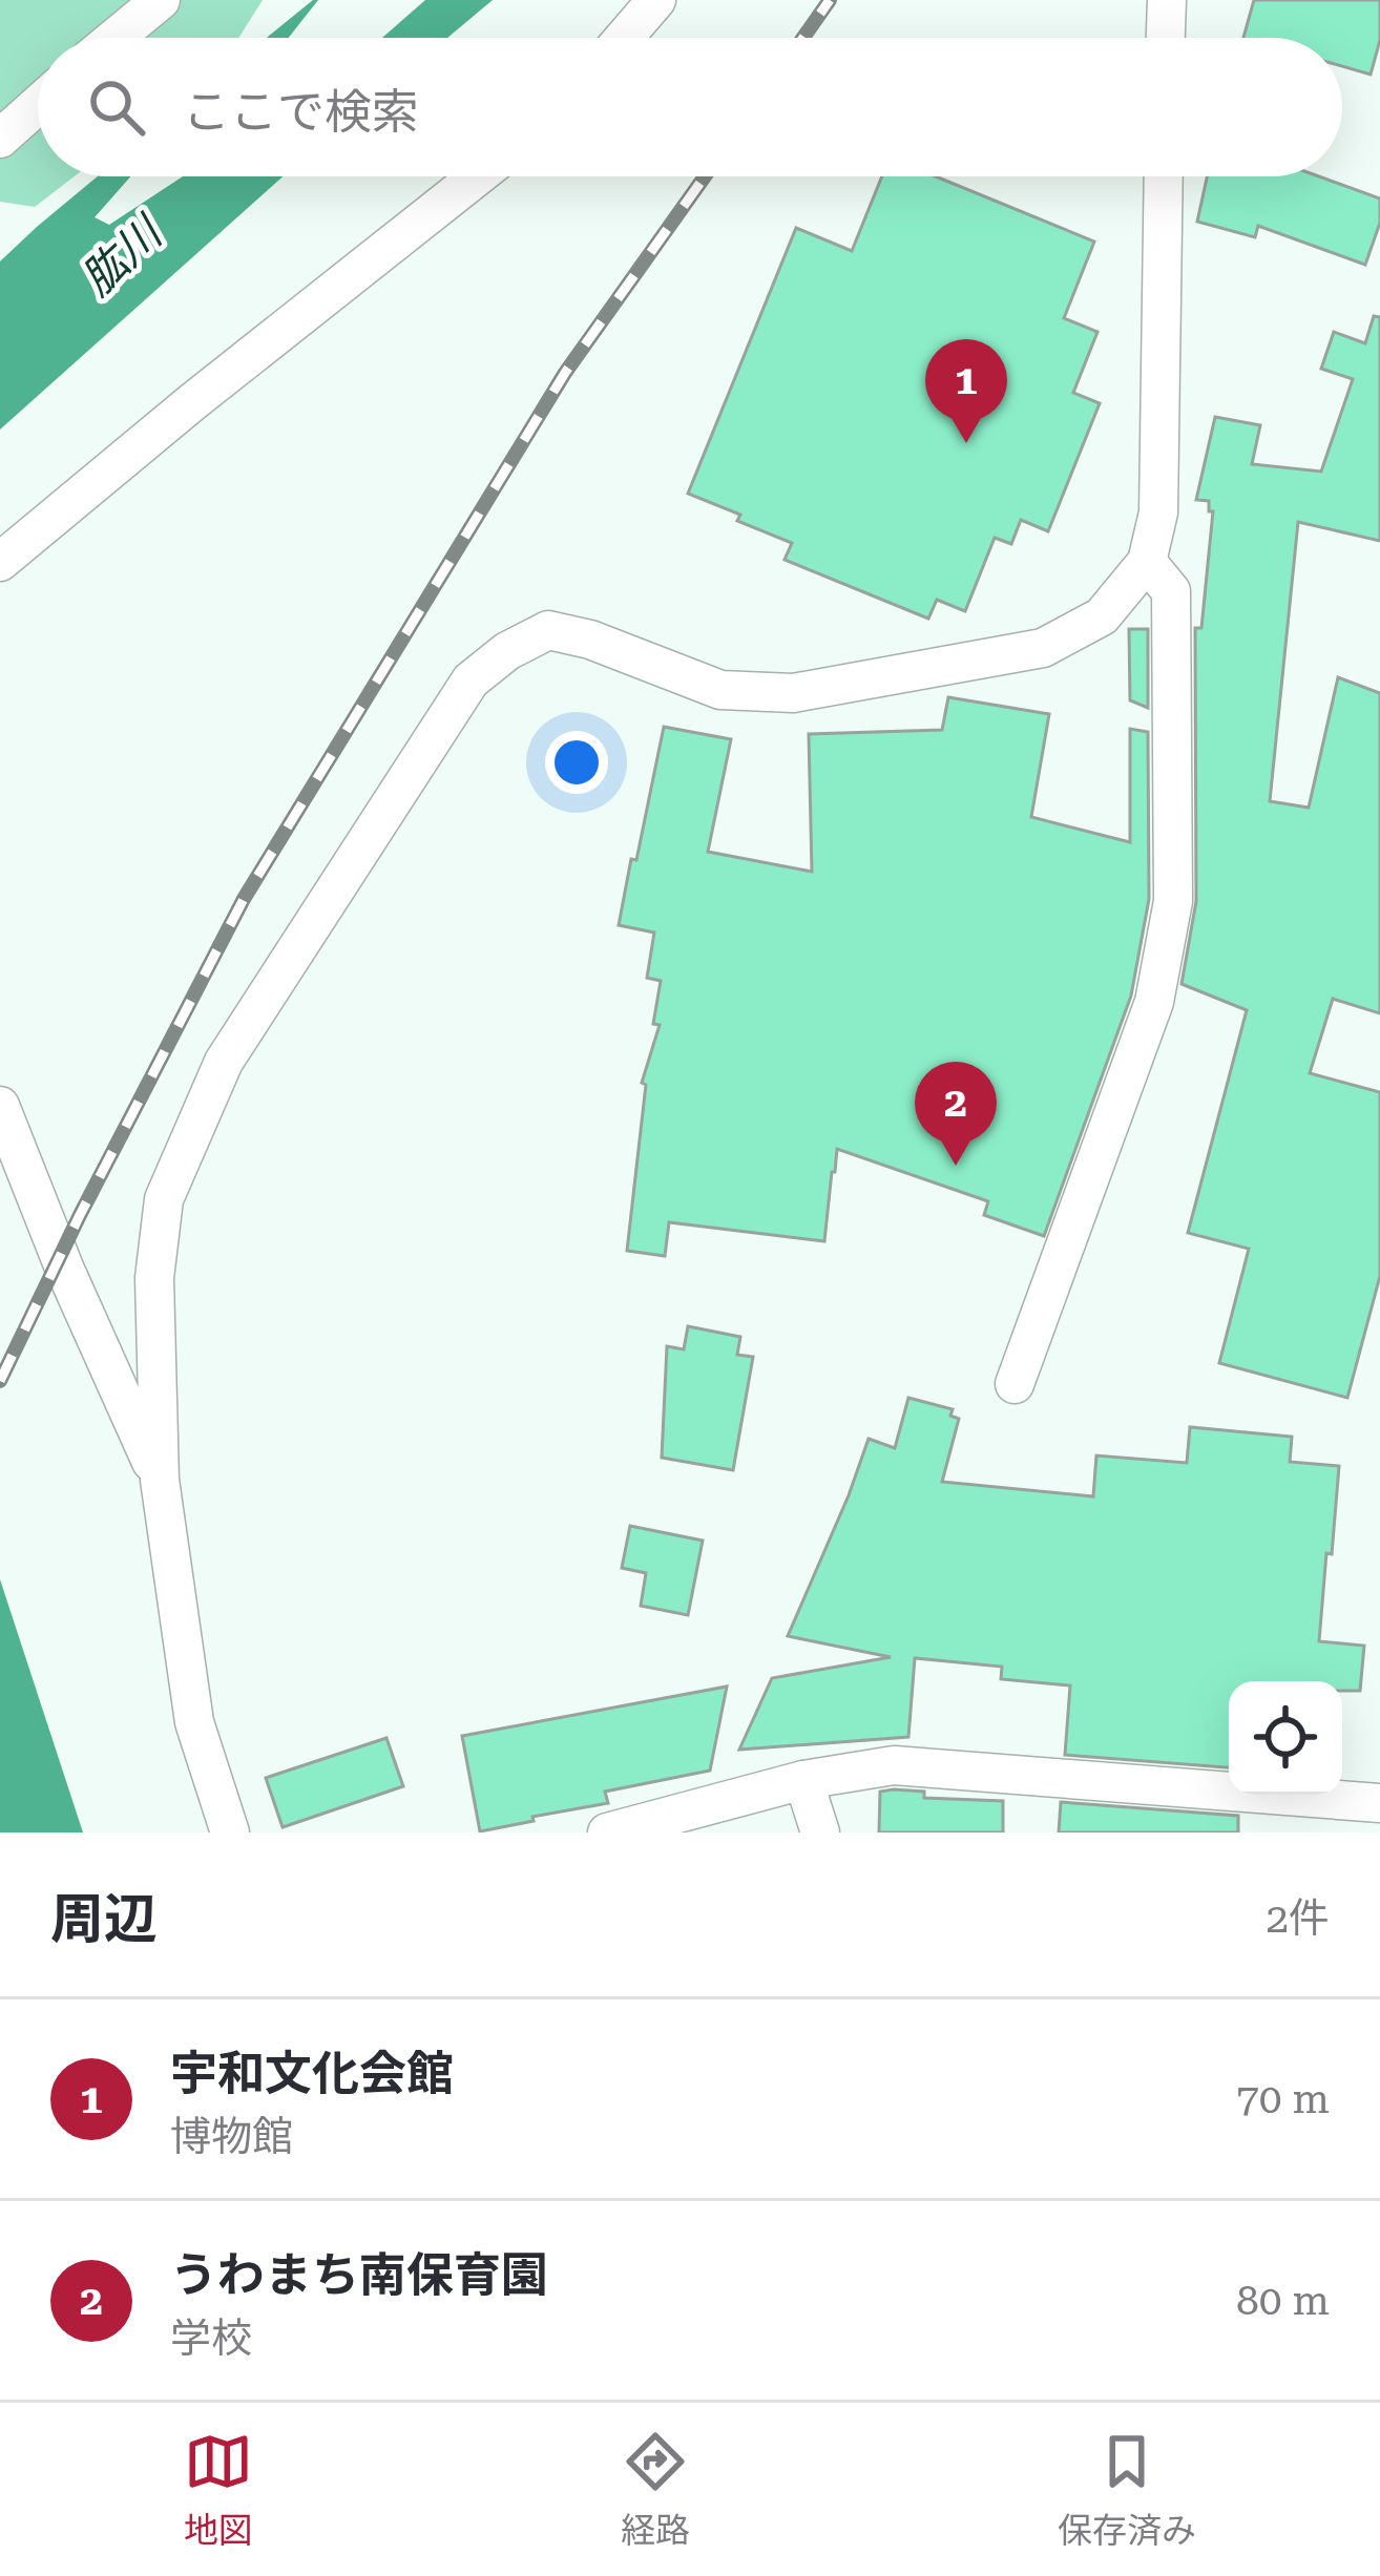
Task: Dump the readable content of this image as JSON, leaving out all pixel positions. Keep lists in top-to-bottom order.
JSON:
{
  "water": ["肱川"],
  "page": {
    "search": "ここで検索",
    "pins": ["1", "2"],
    "heading": ["周辺", "2件"],
    "list": [
      {
        "mark": "1",
        "name": "宇和文化会館",
        "note": "博物館",
        "value": "70 m"
      },
      {
        "mark": "2",
        "name": "うわまち南保育園",
        "note": "学校",
        "value": "80 m"
      }
    ],
    "nav": ["地図", "経路", "保存済み"]
  }
}
